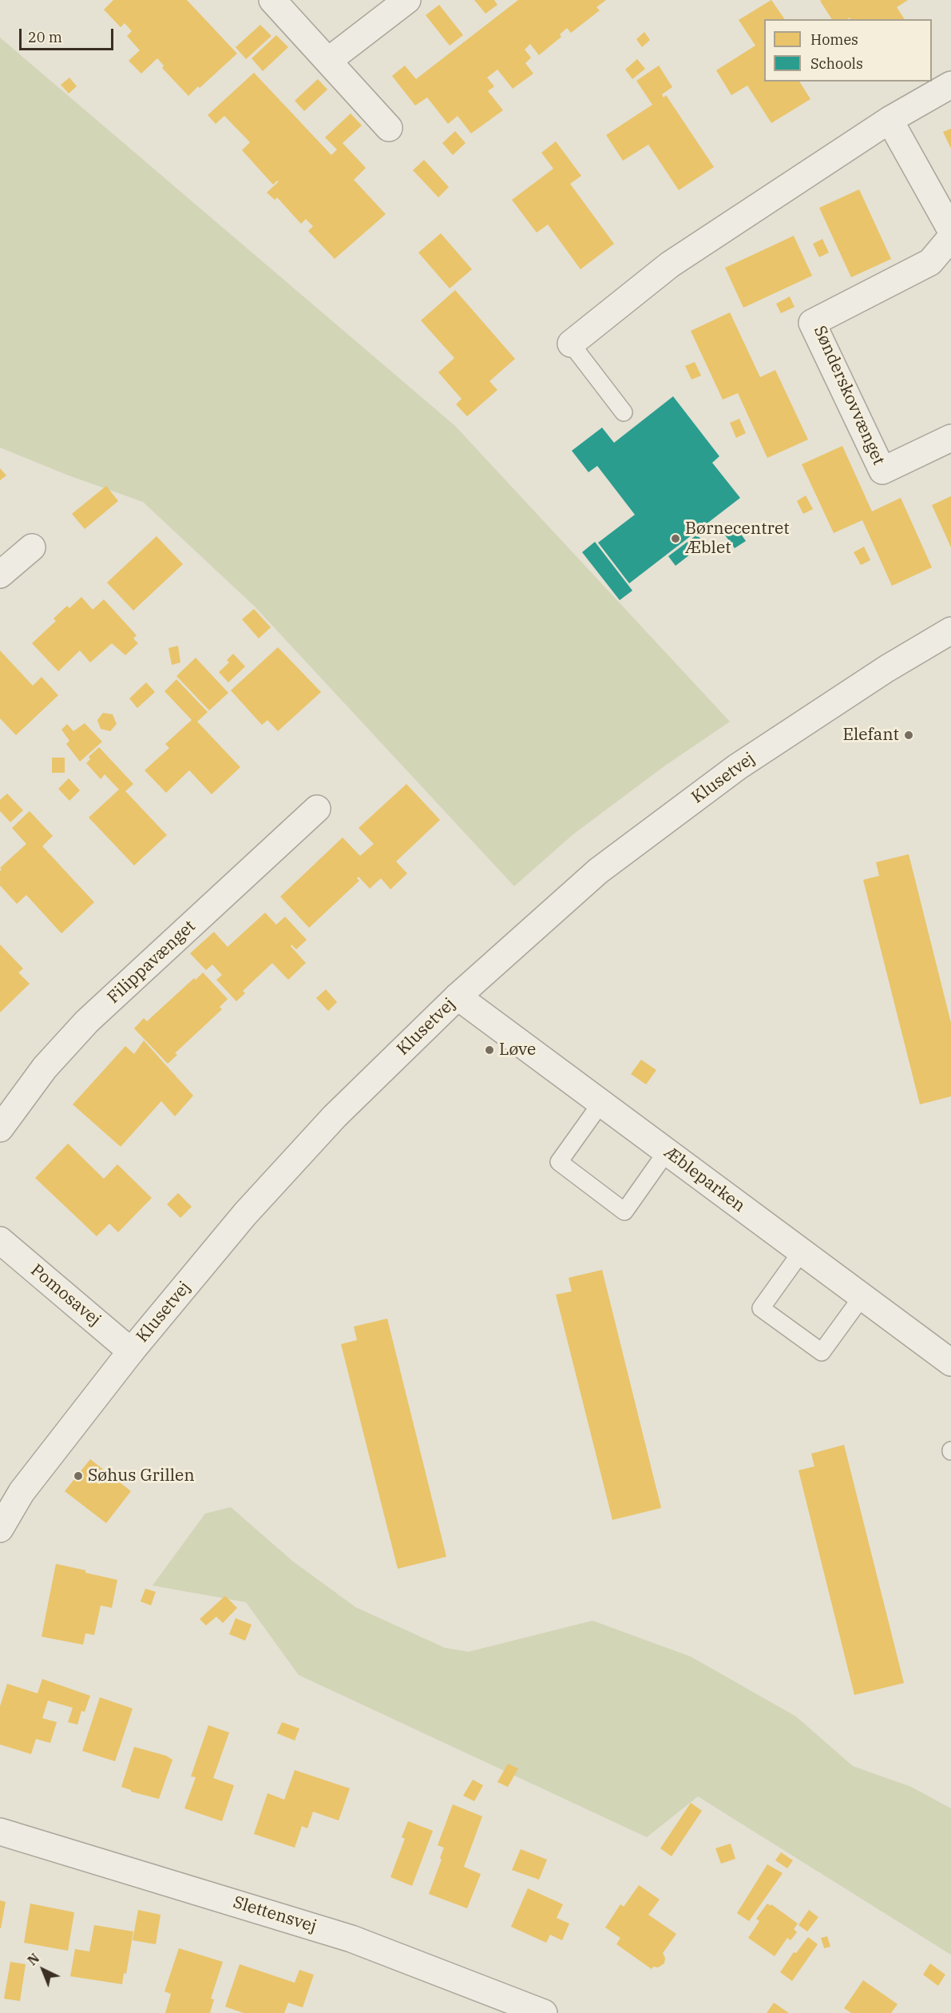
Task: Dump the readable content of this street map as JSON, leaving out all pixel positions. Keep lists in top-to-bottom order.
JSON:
{
  "streets": {
    "street": [
      "Sønderskovvænget",
      "Klusetvej",
      "Filippavænget",
      "Æbleparken",
      "Pomosavej",
      "Slettensvej"
    ]
  },
  "crossings": [
    ["Klusetvej", "Æbleparken"],
    ["Klusetvej", "Pomosavej"]
  ],
  "places": [
    "Børnecentret Æblet",
    "Elefant",
    "Løve",
    "Søhus Grillen"
  ],
  "legend": ["Homes", "Schools"],
  "scale_bar": "20 m",
  "north": "top left"
}
